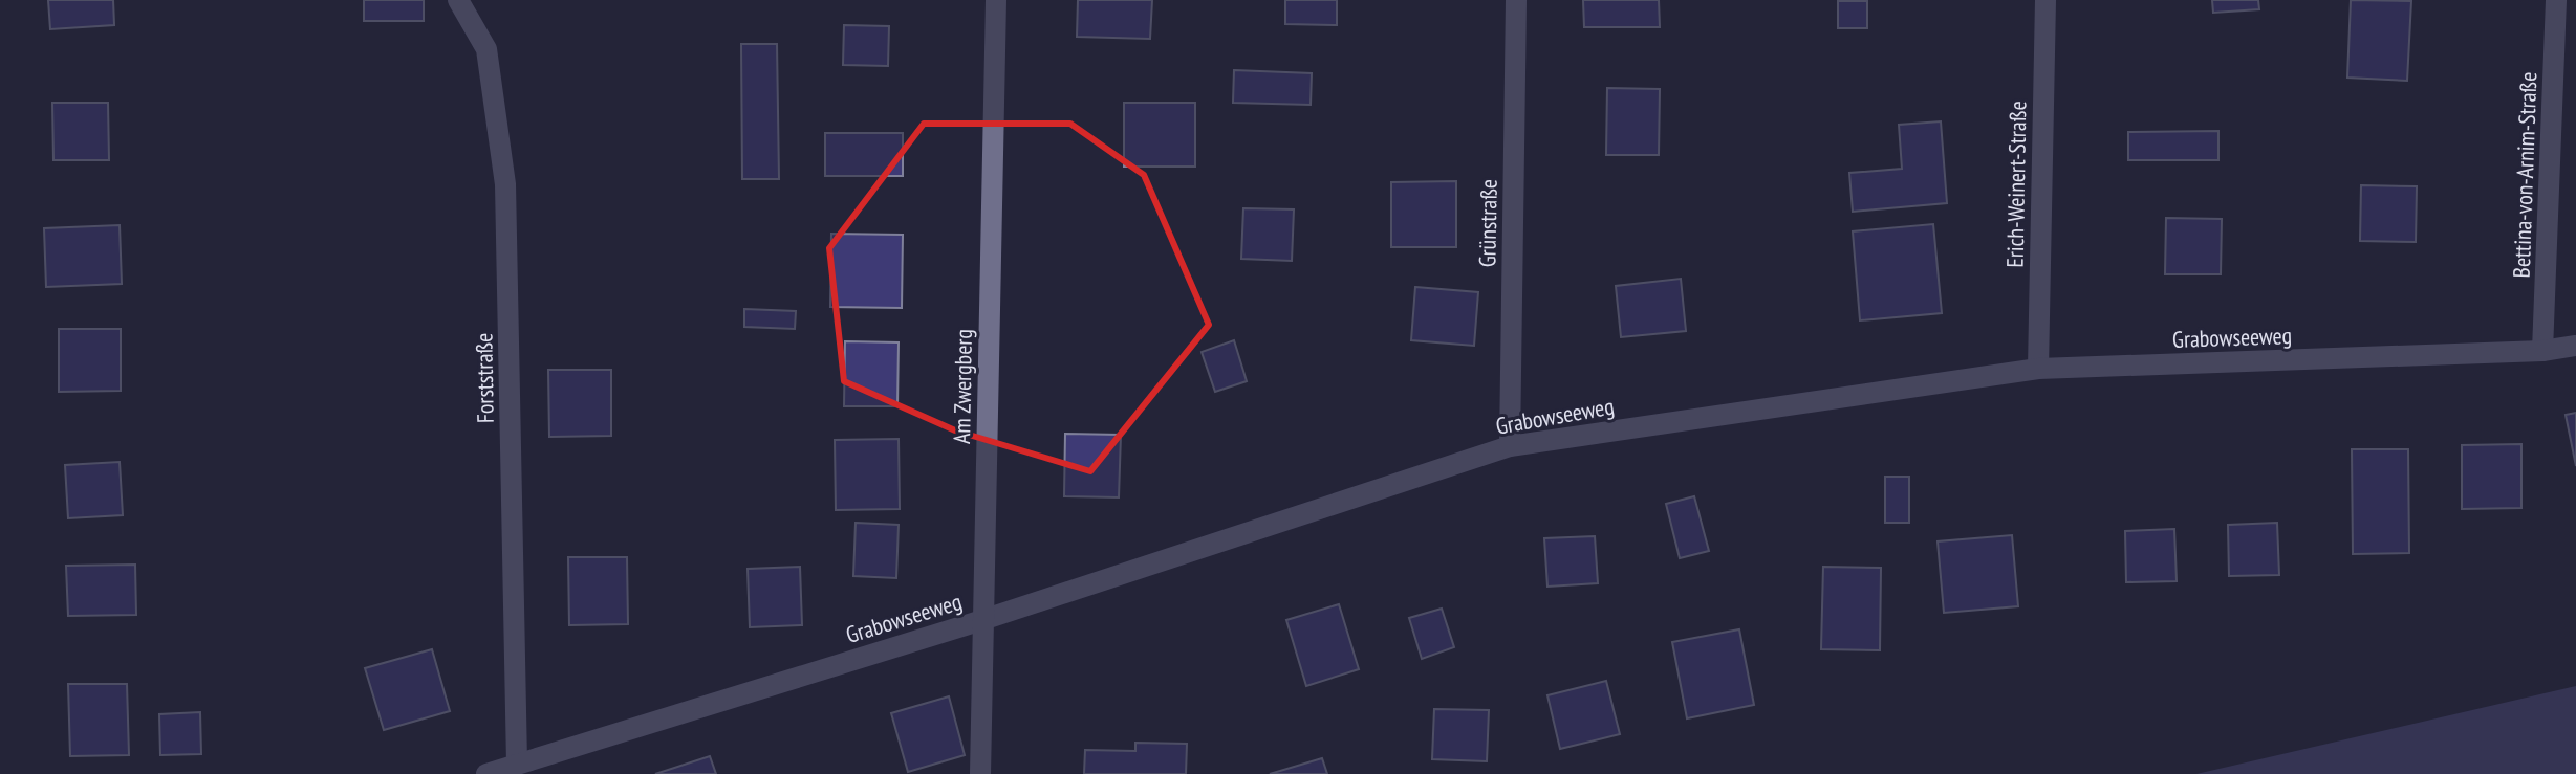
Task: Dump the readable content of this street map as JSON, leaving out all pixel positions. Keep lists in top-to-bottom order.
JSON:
{
  "streets": {
    "street": [
      "Bettina-von-Arnim-Straße",
      "Erich-Weinert-Straße",
      "Grünstraße",
      "Grabowseeweg",
      "Forststraße",
      "Am Zwergberg"
    ]
  },
  "crossings": [
    ["Bettina-von-Arnim-Straße", "Grabowseeweg"],
    ["Erich-Weinert-Straße", "Grabowseeweg"],
    ["Grünstraße", "Grabowseeweg"],
    ["Grabowseeweg", "Forststraße"],
    ["Grabowseeweg", "Am Zwergberg"]
  ]
}
